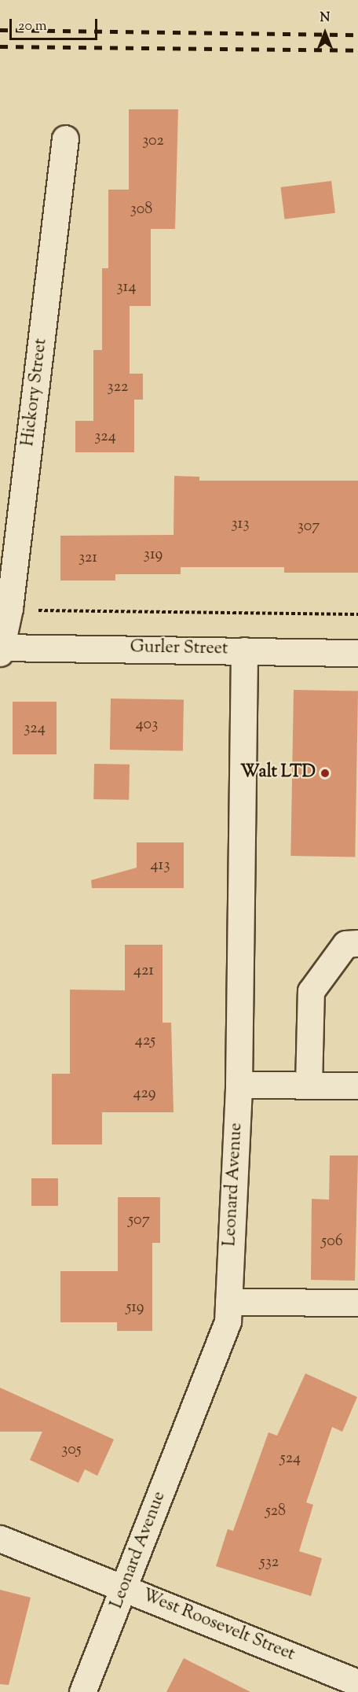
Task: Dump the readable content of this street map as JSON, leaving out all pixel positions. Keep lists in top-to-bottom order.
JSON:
{
  "streets": {
    "street": [
      "Hickory Street",
      "Gurler Street",
      "Leonard Avenue",
      "West Roosevelt Street"
    ]
  },
  "crossings": [
    ["Hickory Street", "Gurler Street"],
    ["Gurler Street", "Leonard Avenue"],
    ["Leonard Avenue", "West Roosevelt Street"]
  ],
  "places": ["Walt LTD"],
  "house_numbers": [
    "302",
    "308",
    "314",
    "322",
    "324",
    "313",
    "307",
    "319",
    "321",
    "403",
    "324",
    "413",
    "421",
    "425",
    "429",
    "507",
    "506",
    "519",
    "305",
    "524",
    "528",
    "532"
  ],
  "scale_bar": "20 m",
  "north": "top"
}
